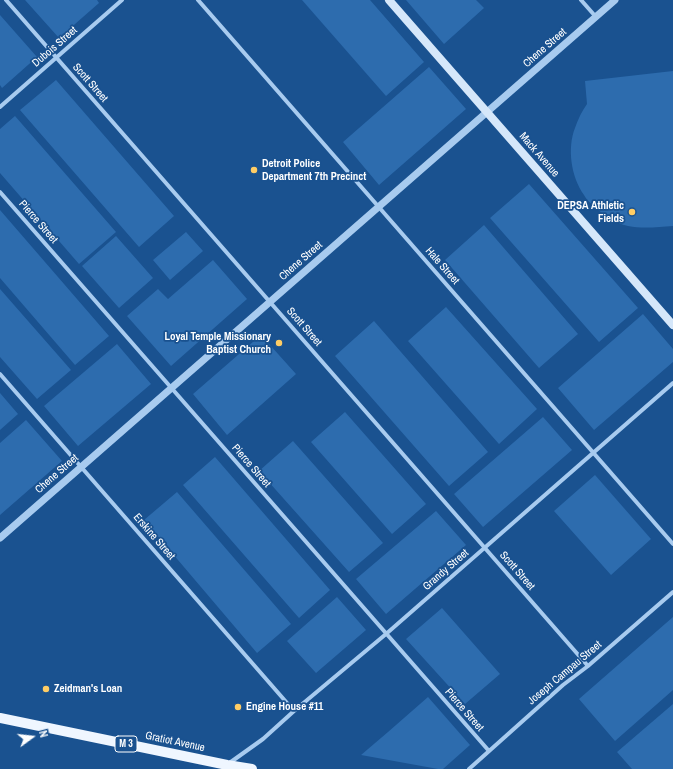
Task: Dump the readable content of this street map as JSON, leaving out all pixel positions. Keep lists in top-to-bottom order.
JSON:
{
  "streets": {
    "main road": ["Mack Avenue", "Gratiot Avenue", "M 3"],
    "street": [
      "Dubois Street",
      "Chene Street",
      "Scott Street",
      "Pierce Street",
      "Hale Street",
      "Erskine Street",
      "Grandy Street",
      "Joseph Campau Street"
    ]
  },
  "crossings": [
    ["Dubois Street", "Scott Street"],
    ["Chene Street", "Scott Street"],
    ["Chene Street", "Mack Avenue"],
    ["Chene Street", "Pierce Street"],
    ["Chene Street", "Hale Street"],
    ["Chene Street", "Erskine Street"],
    ["Scott Street", "Grandy Street"],
    ["Scott Street", "Joseph Campau Street"],
    ["Pierce Street", "Grandy Street"],
    ["Pierce Street", "Joseph Campau Street"],
    ["Hale Street", "Grandy Street"],
    ["Erskine Street", "Grandy Street"],
    ["Grandy Street", "Gratiot Avenue"]
  ],
  "places": [
    "Detroit Police Department 7th Precinct",
    "DEPSA Athletic Fields",
    "Loyal Temple Missionary Baptist Church",
    "Zeidman's Loan",
    "Engine House #11"
  ],
  "north": "right"
}
